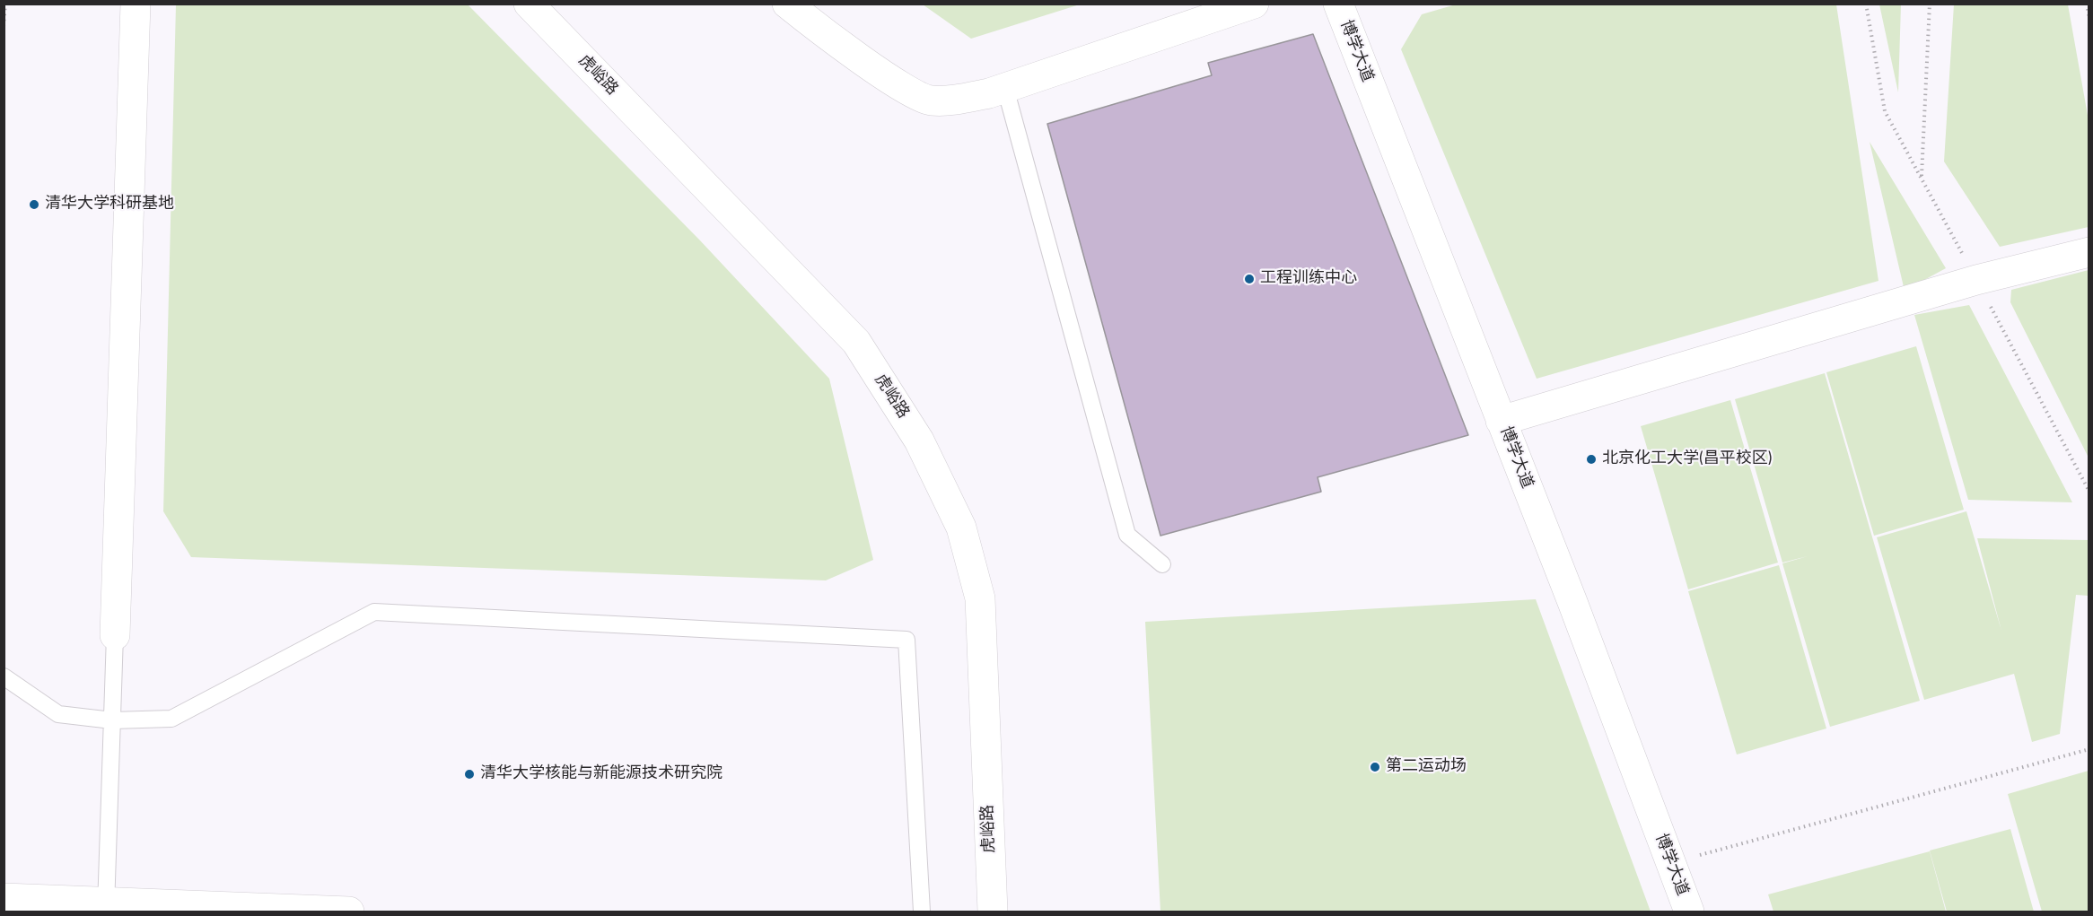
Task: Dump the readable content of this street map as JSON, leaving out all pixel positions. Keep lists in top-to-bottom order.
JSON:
{
  "streets": {
    "street": ["博学大道", "虎峪路"]
  },
  "places": [
    "清华大学科研基地",
    "工程训练中心",
    "北京化工大学(昌平校区)",
    "第二运动场",
    "清华大学核能与新能源技术研究院"
  ]
}
